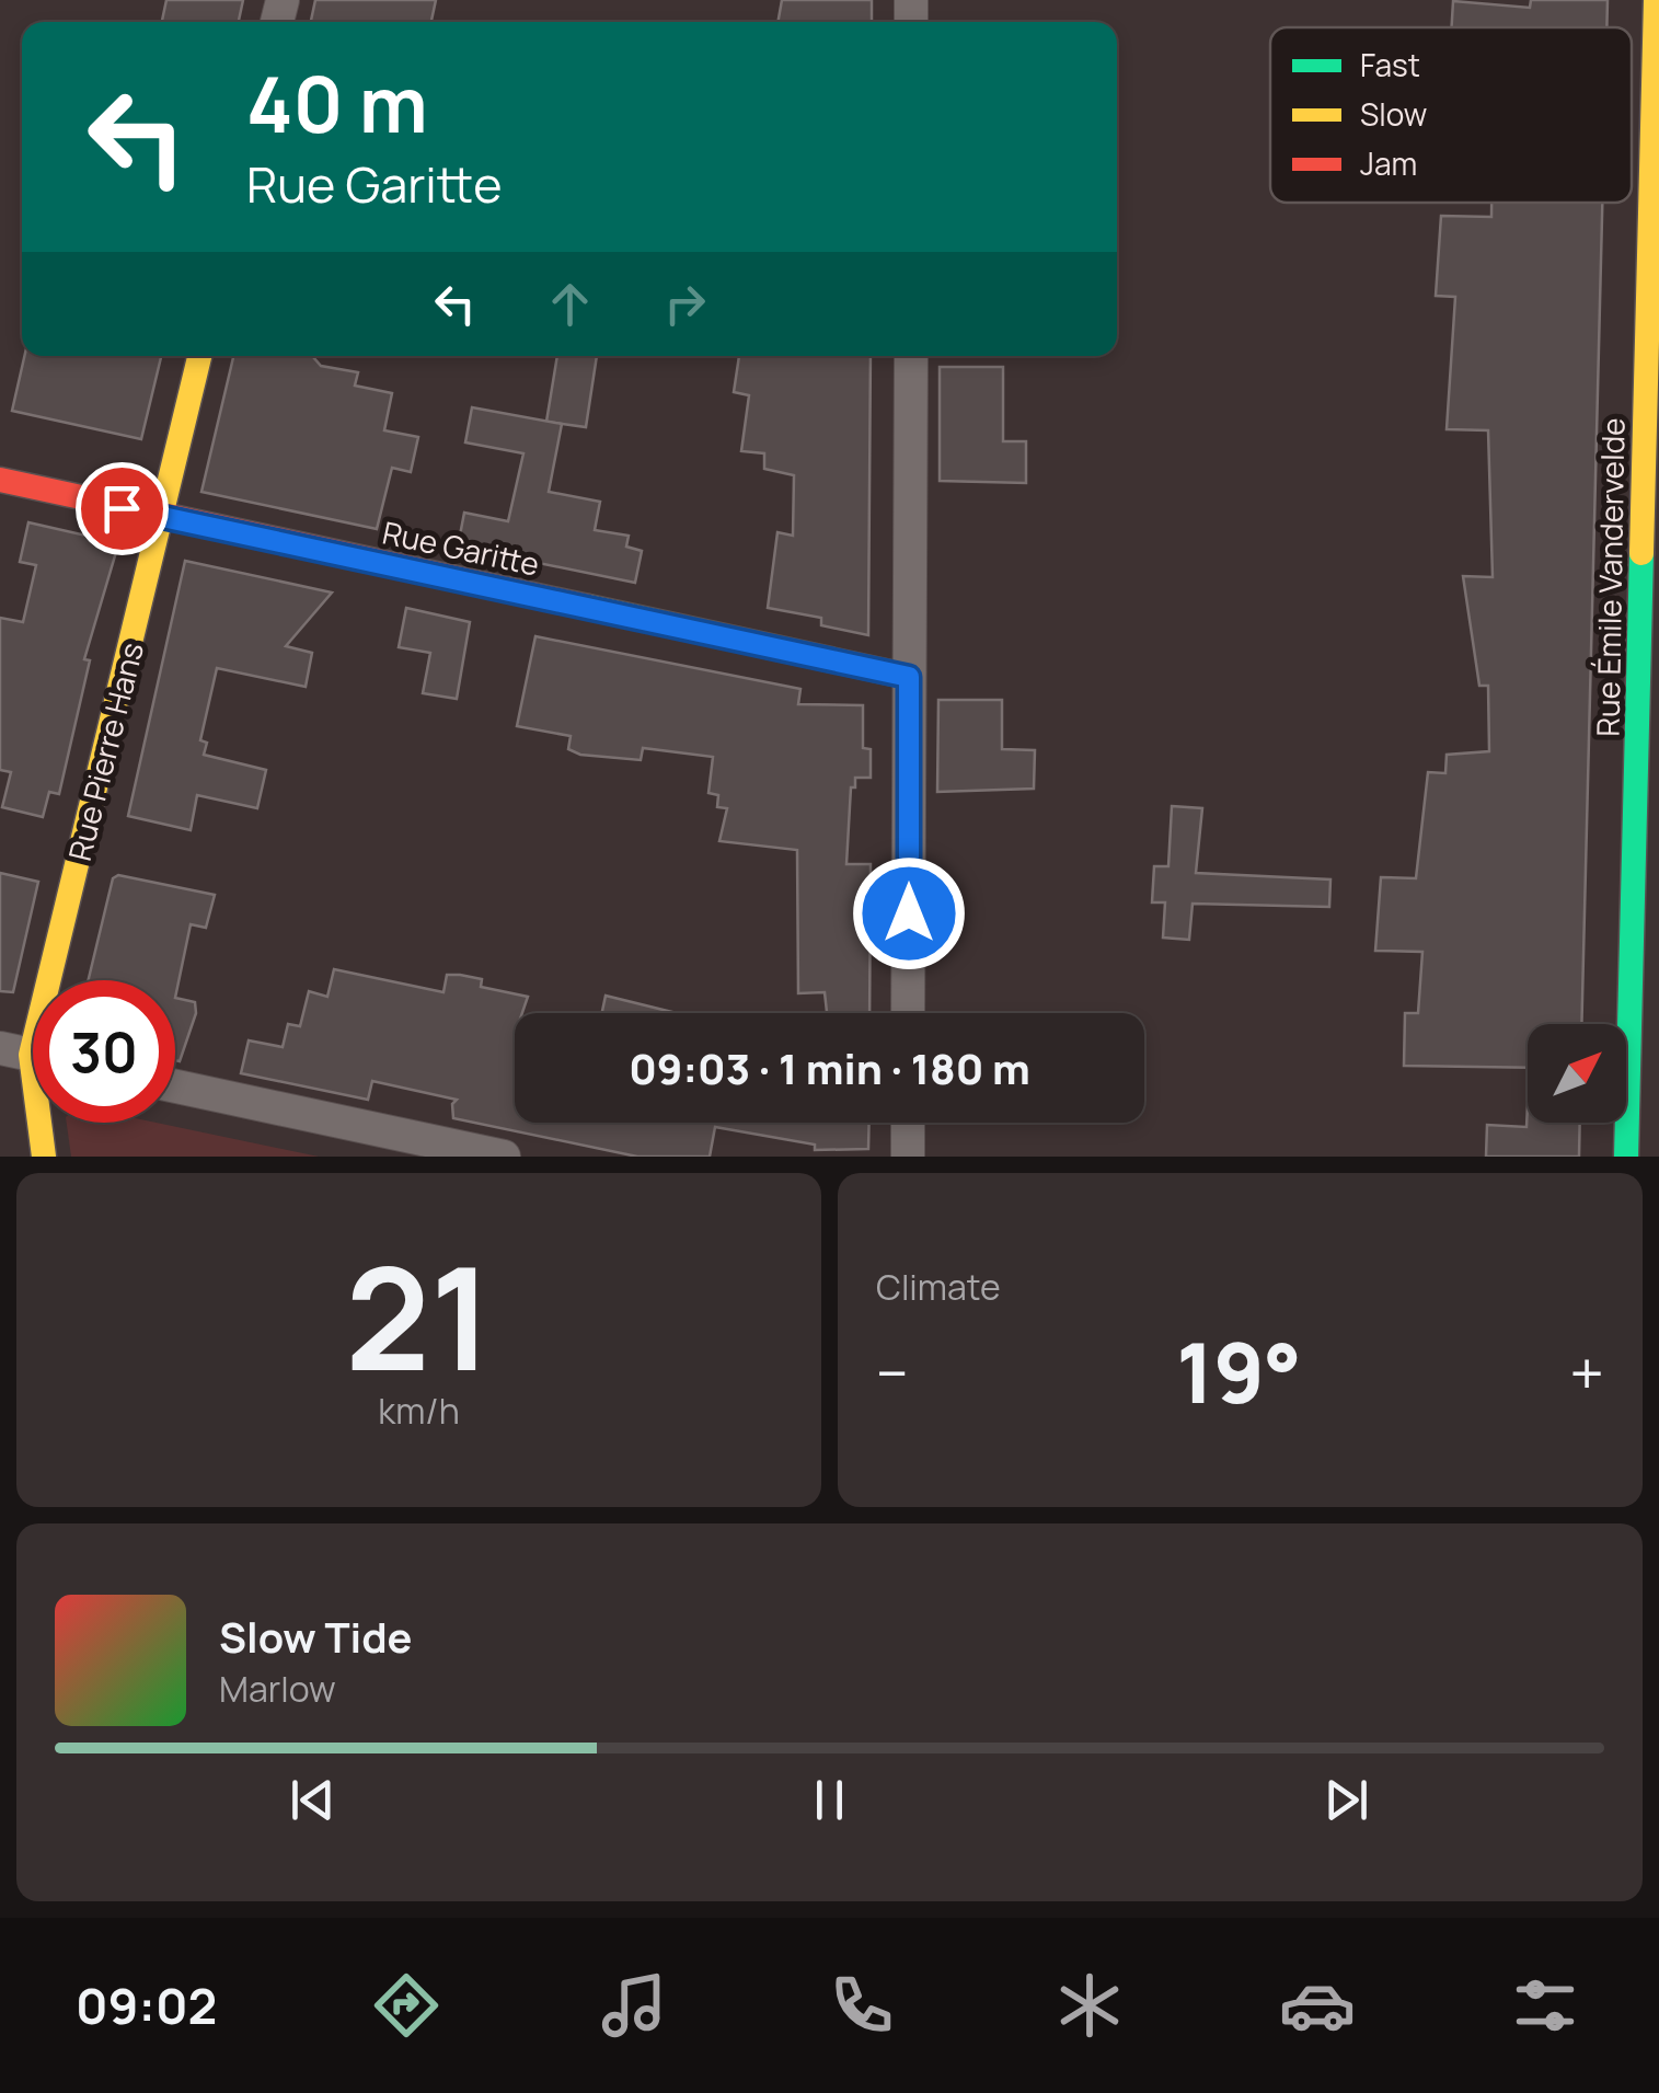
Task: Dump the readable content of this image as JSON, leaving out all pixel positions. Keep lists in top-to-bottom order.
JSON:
{
  "streets": {
    "street": ["Rue Garitte", "Rue Émile Vandervelde", "Rue Pierre Hans"]
  },
  "crossings": [
    ["Rue Garitte", "Rue Pierre Hans"]
  ],
  "legend": ["Fast", "Slow", "Jam"],
  "north": "top right",
  "page": {
    "turn": ["40 m", "Rue Garitte"],
    "limit": "30",
    "trip": "09:03 · 1 min · 180 m",
    "tile": [
      ["21", "km/h"],
      "Climate"
    ],
    "heat": ["−", "19°", "+"],
    "song": ["Slow Tide", "Marlow"],
    "tabs": "09:02"
  }
}
